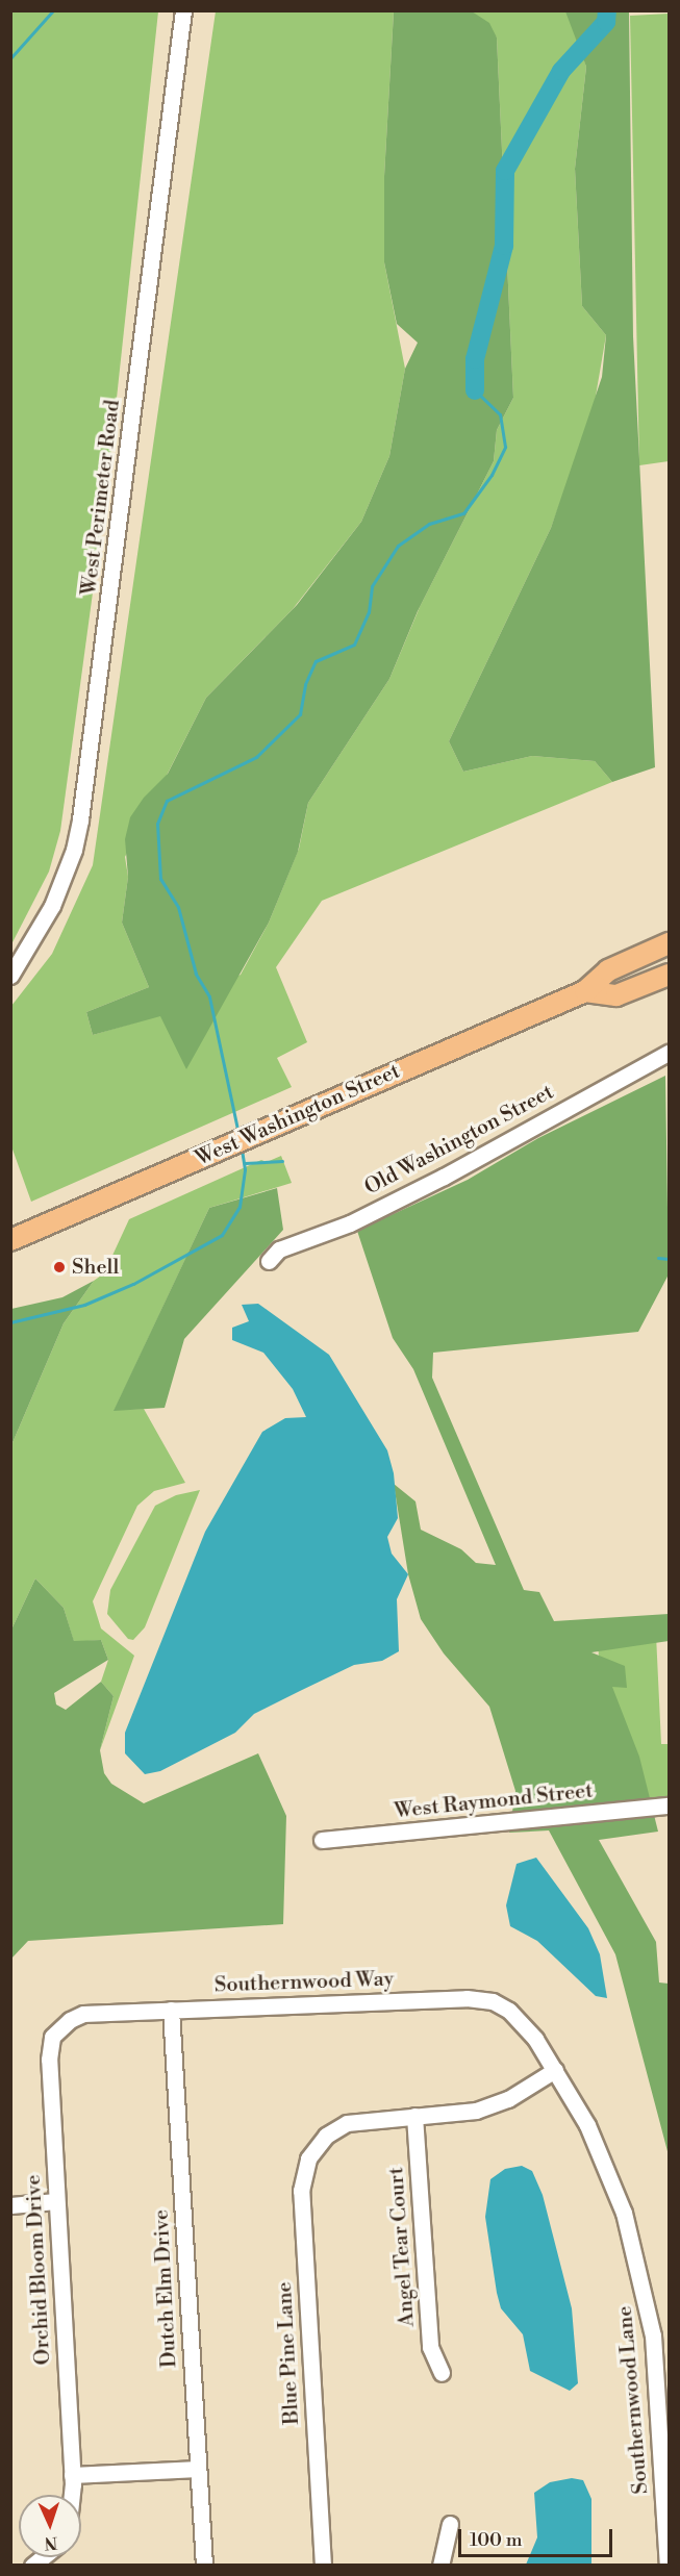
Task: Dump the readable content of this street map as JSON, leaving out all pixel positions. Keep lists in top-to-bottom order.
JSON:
{
  "streets": {
    "main road": ["West Washington Street"],
    "street": [
      "West Perimeter Road",
      "Old Washington Street",
      "West Raymond Street",
      "Southernwood Way",
      "Angel Tear Court",
      "Orchid Bloom Drive",
      "Dutch Elm Drive",
      "Blue Pine Lane",
      "Southernwood Lane"
    ]
  },
  "crossings": [
    ["Southernwood Way", "Orchid Bloom Drive"],
    ["Southernwood Way", "Dutch Elm Drive"],
    ["Southernwood Way", "Southernwood Lane"],
    ["Angel Tear Court", "Blue Pine Lane"]
  ],
  "places": ["Shell"],
  "scale_bar": "100 m",
  "north": "bottom"
}
